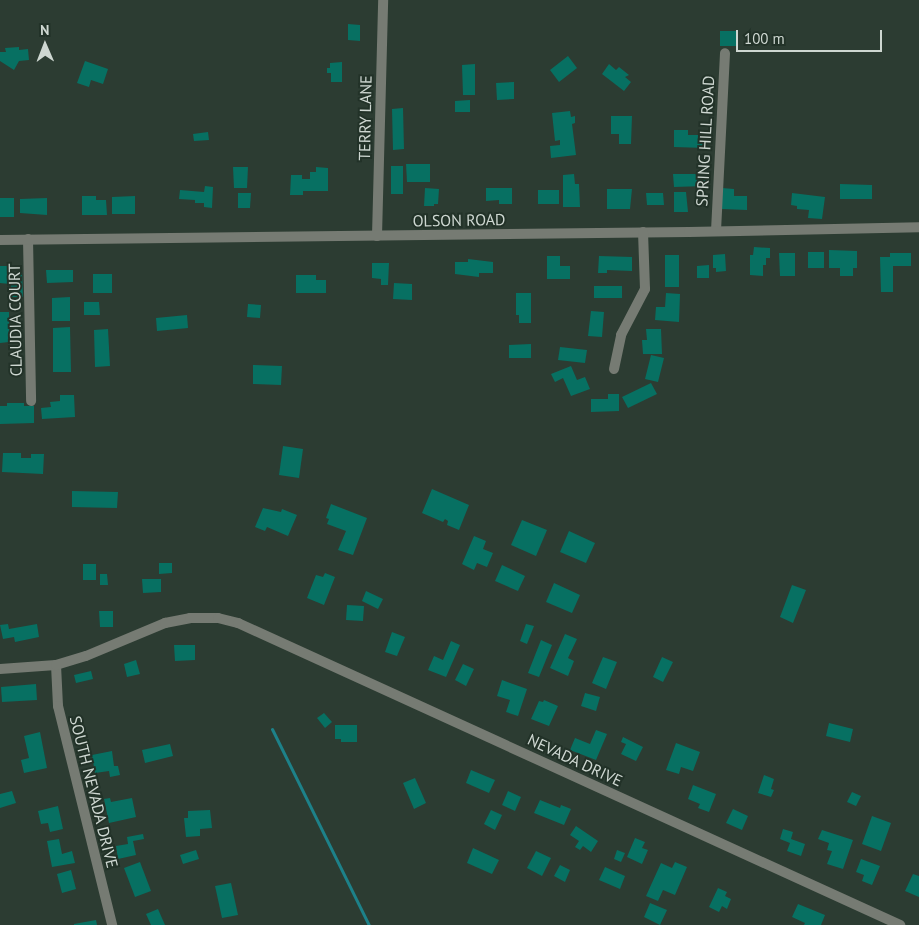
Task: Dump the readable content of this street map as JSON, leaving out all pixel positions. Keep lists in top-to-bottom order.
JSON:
{
  "streets": {
    "street": [
      "TERRY LANE",
      "SPRING HILL ROAD",
      "OLSON ROAD",
      "CLAUDIA COURT",
      "NEVADA DRIVE",
      "SOUTH NEVADA DRIVE"
    ]
  },
  "crossings": [
    ["TERRY LANE", "OLSON ROAD"],
    ["SPRING HILL ROAD", "OLSON ROAD"],
    ["OLSON ROAD", "CLAUDIA COURT"],
    ["NEVADA DRIVE", "SOUTH NEVADA DRIVE"]
  ],
  "scale_bar": "100 m",
  "north": "top"
}
